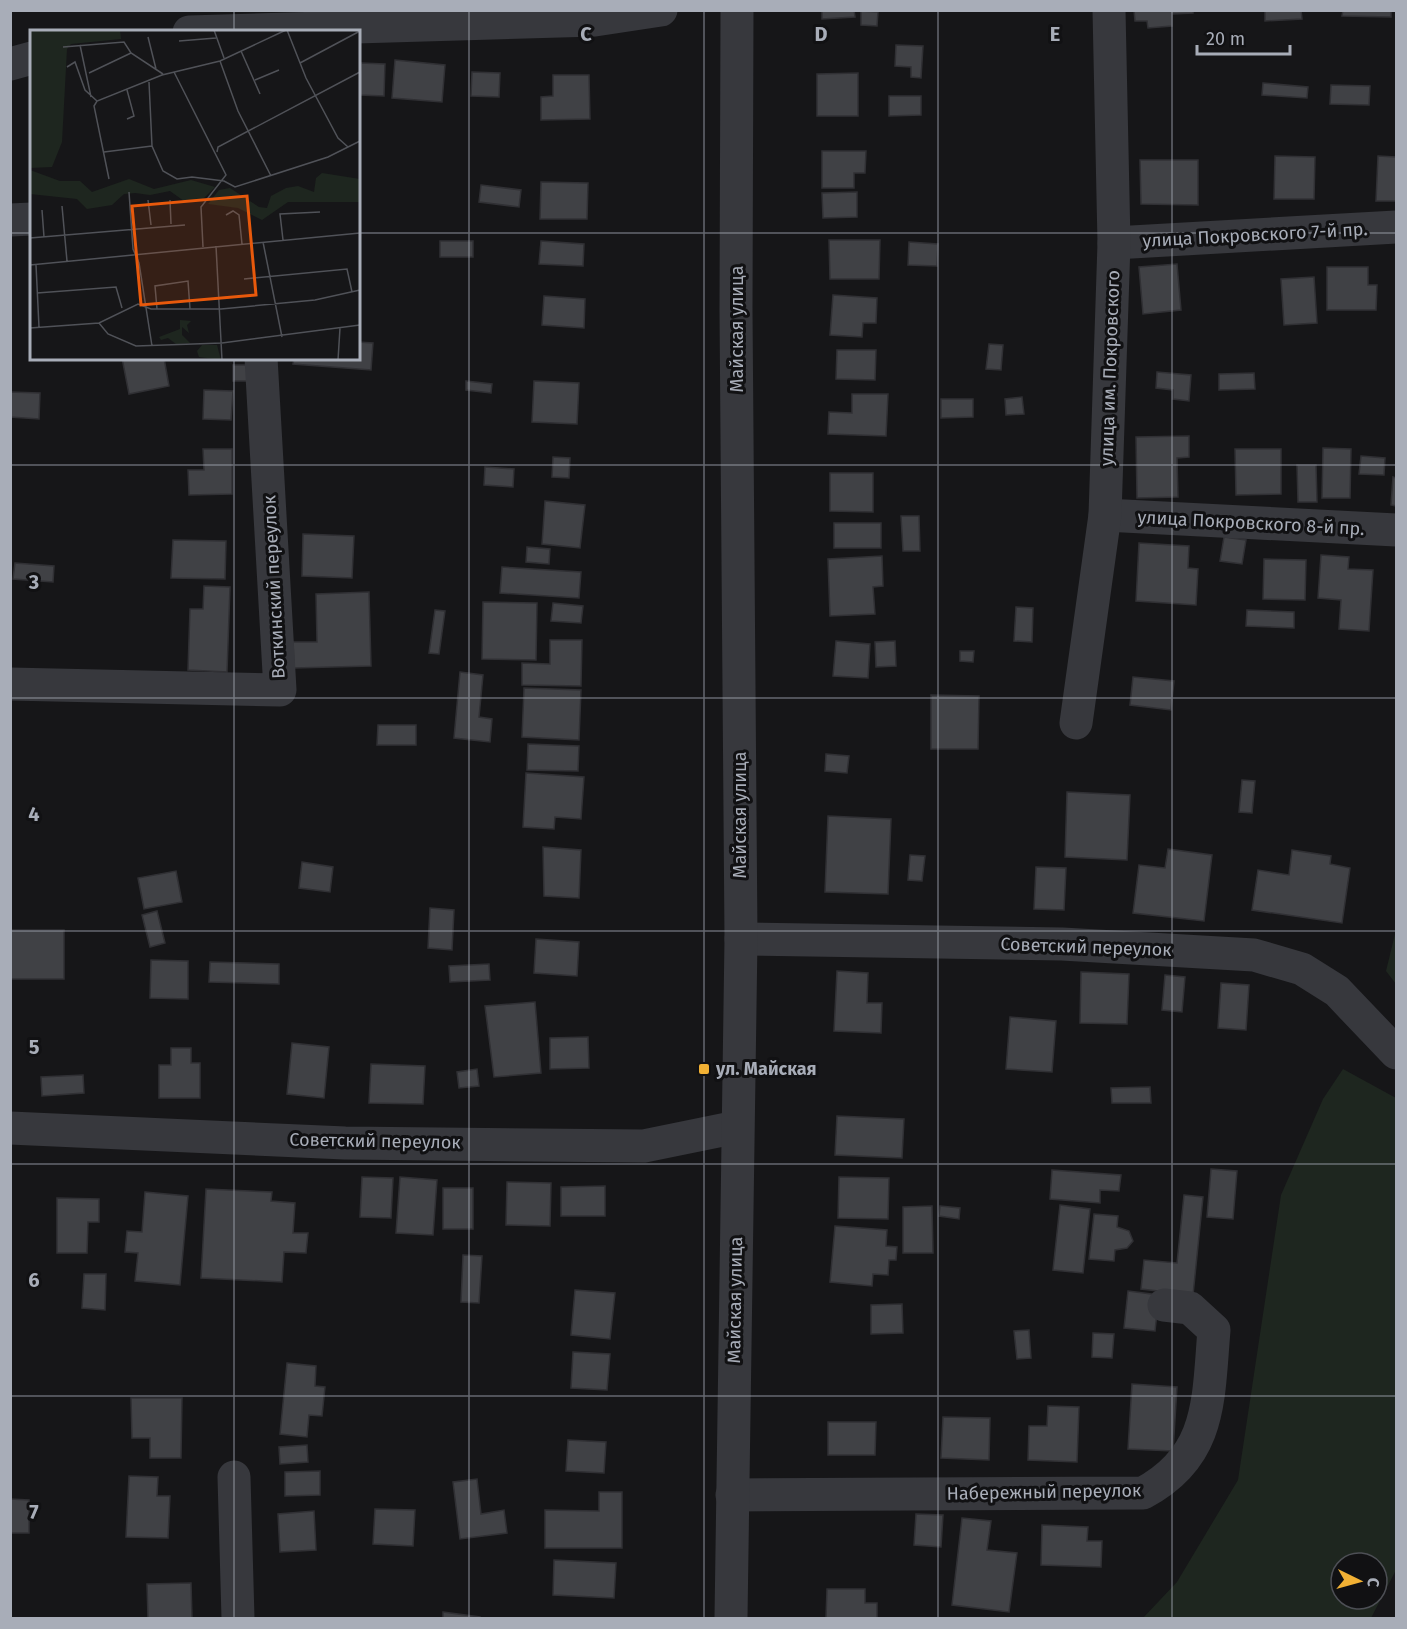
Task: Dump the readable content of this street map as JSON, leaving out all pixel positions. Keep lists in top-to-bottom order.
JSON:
{
  "streets": {
    "street": [
      "улица Покровского 7-й пр.",
      "Майская улица",
      "улица им. Покровского",
      "улица Покровского 8-й пр.",
      "Воткинский переулок",
      "Советский переулок",
      "Набережный переулок"
    ]
  },
  "crossings": [
    ["улица Покровского 7-й пр.", "улица им. Покровского"],
    ["Майская улица", "Советский переулок"],
    ["Майская улица", "Набережный переулок"],
    ["улица им. Покровского", "улица Покровского 8-й пр."]
  ],
  "places": {
    "transit": ["ул. Майская"]
  },
  "scale_bar": "20 m",
  "north": "right",
  "grid": {
    "columns": ["C", "D", "E"],
    "rows": [
      "3",
      "4",
      "5",
      "6",
      "7"
    ]
  }
}
